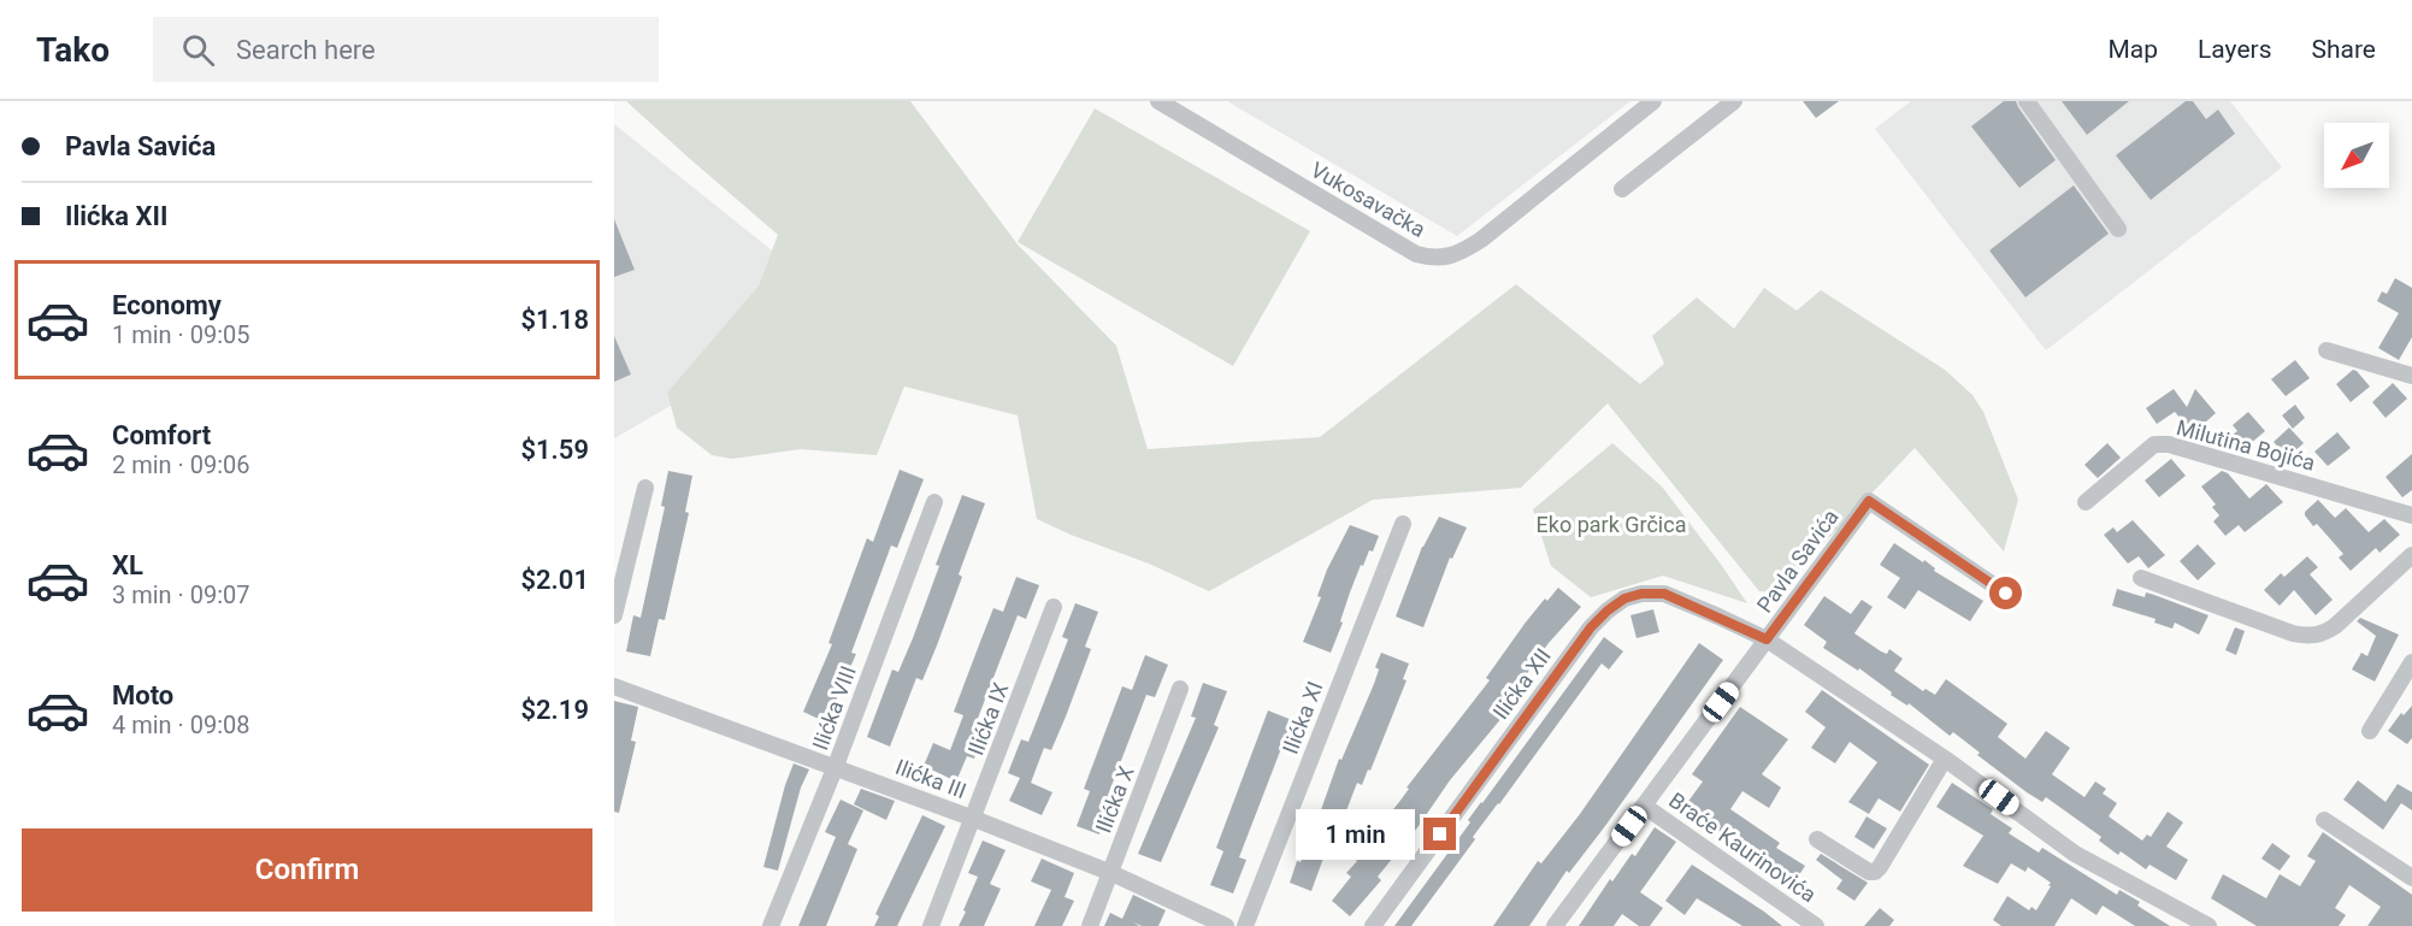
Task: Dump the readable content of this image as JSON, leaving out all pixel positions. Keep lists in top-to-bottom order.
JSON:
{
  "streets": {
    "street": [
      "Vukosavačka",
      "Milutina Bojića",
      "Pavla Savića",
      "Ilićka XII",
      "Ilićka VIII",
      "Ilićka XI",
      "Ilićka IX",
      "Ilićka III",
      "Ilićka X",
      "Braće Kaurinovića"
    ]
  },
  "crossings": [
    ["Pavla Savića", "Ilićka XII"],
    ["Pavla Savića", "Braće Kaurinovića"],
    ["Ilićka VIII", "Ilićka III"],
    ["Ilićka IX", "Ilićka III"],
    ["Ilićka III", "Ilićka X"]
  ],
  "parks": ["Eko park Grčica"],
  "north": "bottom left",
  "page": {
    "header": "Tako",
    "search": "Search here",
    "nav": ["Map", "Layers", "Share"],
    "banner": ["Pavla Savića", "Ilićka XII"],
    "list": [
      {
        "name": "Economy",
        "note": "1 min · 09:05",
        "value": "$1.18"
      },
      {
        "name": "Comfort",
        "note": "2 min · 09:06",
        "value": "$1.59"
      },
      {
        "name": "XL",
        "note": "3 min · 09:07",
        "value": "$2.01"
      },
      {
        "name": "Moto",
        "note": "4 min · 09:08",
        "value": "$2.19"
      }
    ],
    "bubble": "1 min",
    "buttons": "Confirm"
  }
}
